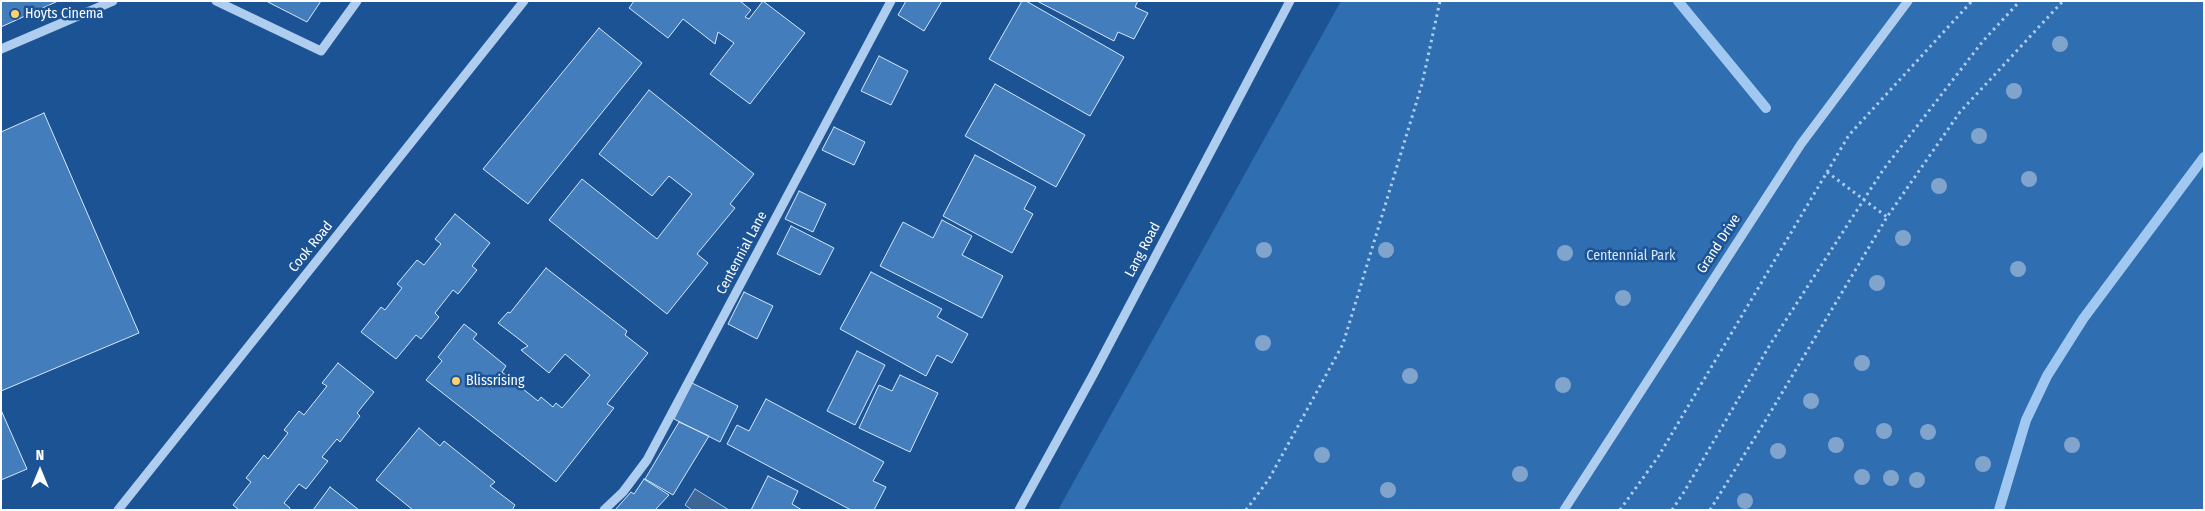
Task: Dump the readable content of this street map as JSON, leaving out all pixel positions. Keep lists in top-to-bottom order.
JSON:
{
  "streets": {
    "street": [
      "Grand Drive",
      "Cook Road",
      "Lang Road",
      "Centennial Lane"
    ]
  },
  "parks": ["Centennial Park"],
  "places": ["Hoyts Cinema", "Blissrising"],
  "north": "top"
}
